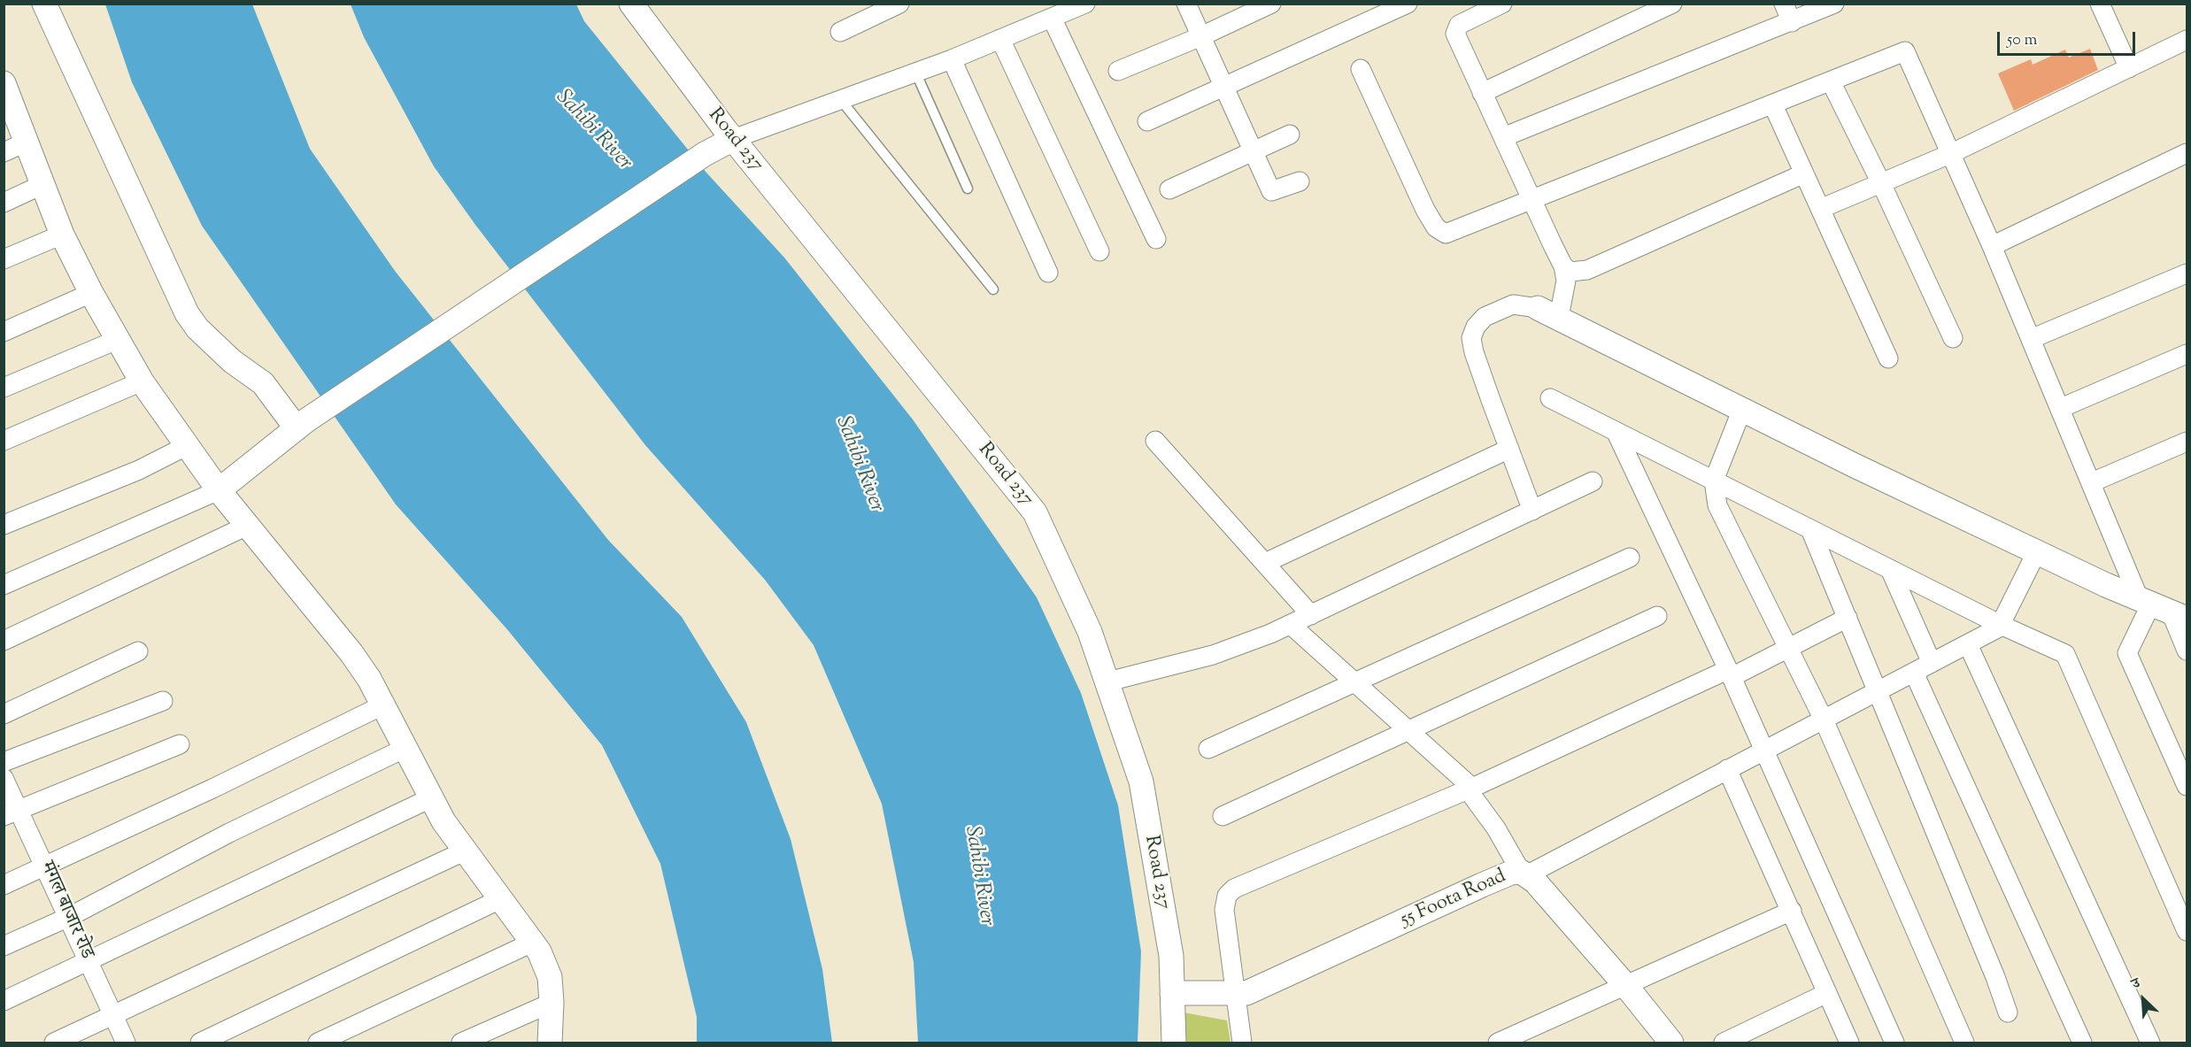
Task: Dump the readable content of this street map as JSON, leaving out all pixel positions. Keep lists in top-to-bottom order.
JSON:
{
  "streets": {
    "street": ["Road 237", "55 Foota Road", "मंगल बाजार रोड"]
  },
  "crossings": [
    ["Road 237", "55 Foota Road"]
  ],
  "water": ["Sahibi River"],
  "scale_bar": "50 m",
  "north": "top left"
}
